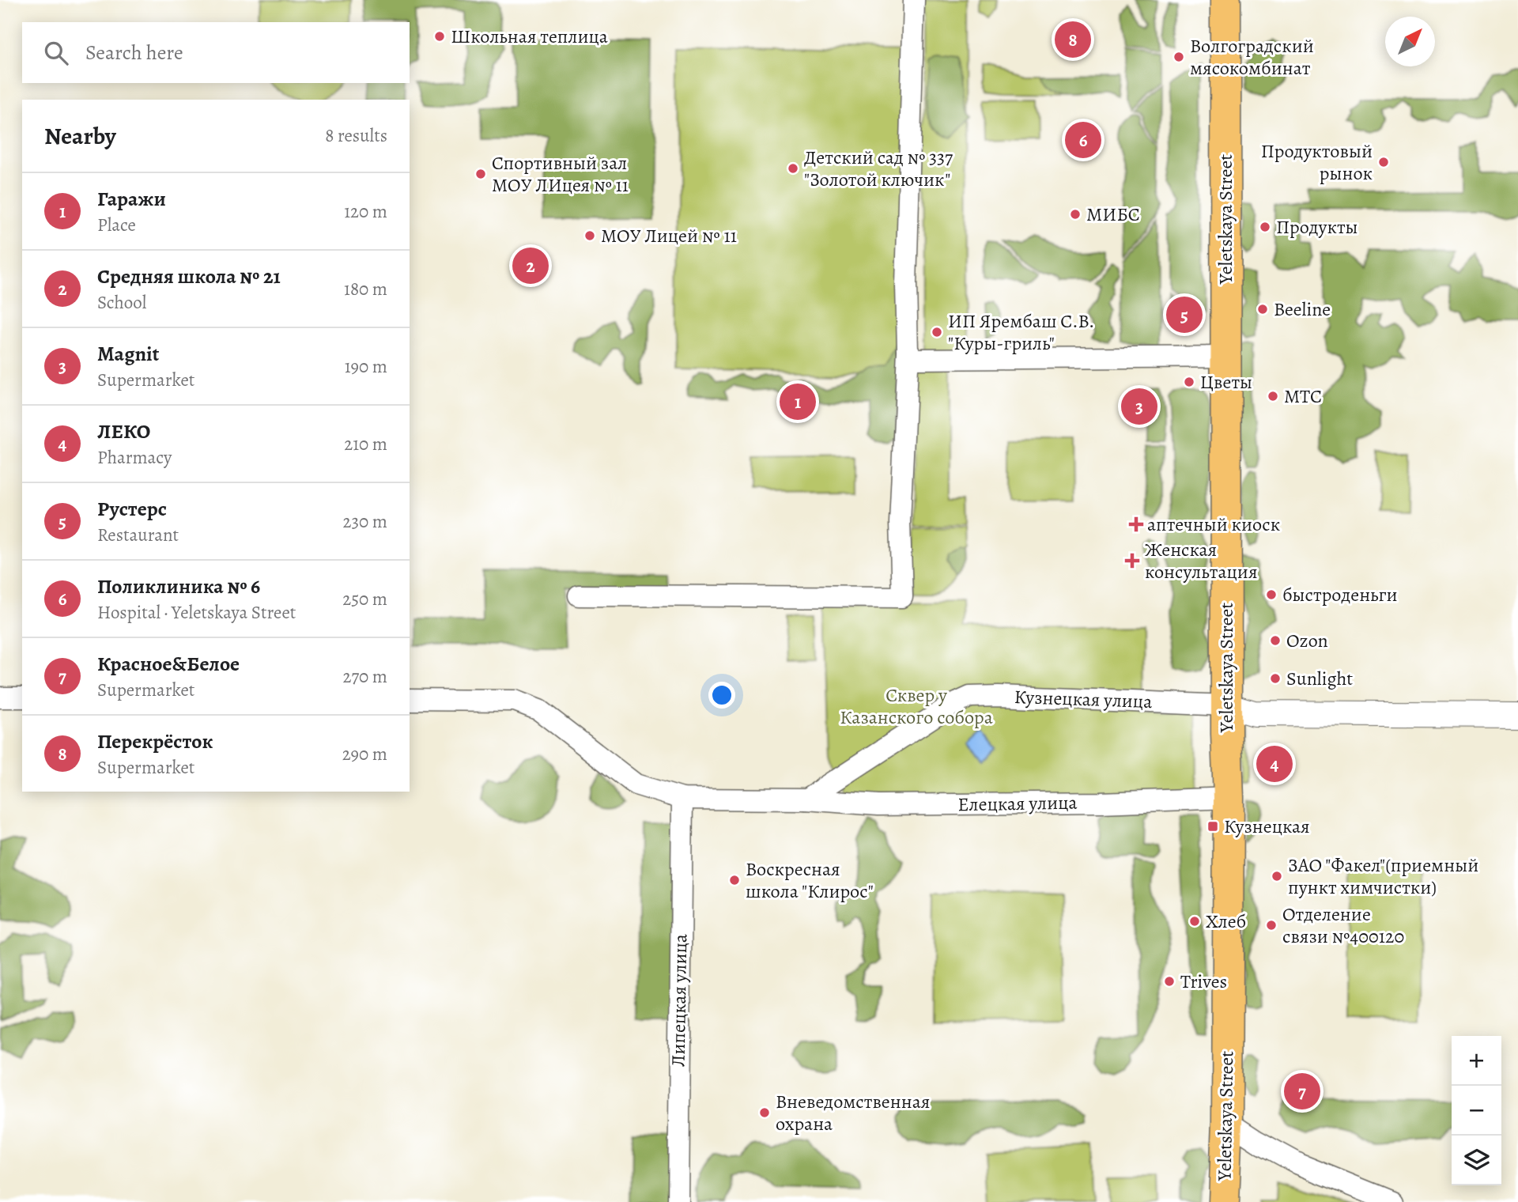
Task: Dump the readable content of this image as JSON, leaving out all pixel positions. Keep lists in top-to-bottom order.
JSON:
{
  "streets": {
    "main road": ["Yeletskaya Street"],
    "street": ["Кузнецкая улица", "Елецкая улица", "Липецкая улица"]
  },
  "crossings": [
    ["Yeletskaya Street", "Кузнецкая улица"],
    ["Yeletskaya Street", "Елецкая улица"],
    ["Кузнецкая улица", "Елецкая улица"]
  ],
  "parks": ["Сквер у Казанского собора"],
  "places": {
    "other": [
      "Школьная теплица",
      "Волгоградский мясокомбинат",
      "Продуктовый рынок",
      "Детский сад № 337 \"Золотой ключик\"",
      "Спортивный зал МОУ ЛИцея № 11",
      "МИБС",
      "Продукты",
      "МОУ Лицей № 11",
      "Beeline",
      "ИП Ярембаш С.В. \"Куры-гриль\"",
      "Цветы",
      "МТС",
      "быстроденьги",
      "Ozon",
      "Sunlight",
      "ЗАО \"Факел\"(приемный пункт химчистки)",
      "Воскресная школа \"Клирос\"",
      "Хлеб",
      "Отделение связи №400120",
      "Trives",
      "Вневедомственная охрана"
    ],
    "health": ["аптечный киоск", "Женская консультация"],
    "transit": ["Кузнецкая"]
  },
  "north": "top right",
  "page": {
    "pins": [
      "8",
      "6",
      "2",
      "5",
      "1",
      "3",
      "4",
      "7"
    ],
    "search": "Search here",
    "heading": ["Nearby", "8 results"],
    "list": [
      {
        "mark": "1",
        "name": "Гаражи",
        "note": "Place",
        "value": "120 m"
      },
      {
        "mark": "2",
        "name": "Средняя школа № 21",
        "note": "School",
        "value": "180 m"
      },
      {
        "mark": "3",
        "name": "Magnit",
        "note": "Supermarket",
        "value": "190 m"
      },
      {
        "mark": "4",
        "name": "ЛЕКО",
        "note": "Pharmacy",
        "value": "210 m"
      },
      {
        "mark": "5",
        "name": "Рустерс",
        "note": "Restaurant",
        "value": "230 m"
      },
      {
        "mark": "6",
        "name": "Поликлиника № 6",
        "note": "Hospital · Yeletskaya Street",
        "value": "250 m"
      },
      {
        "mark": "7",
        "name": "Красное&Белое",
        "note": "Supermarket",
        "value": "270 m"
      },
      {
        "mark": "8",
        "name": "Перекрёсток",
        "note": "Supermarket",
        "value": "290 m"
      }
    ],
    "map_buttons": ["+", "−"]
  }
}
